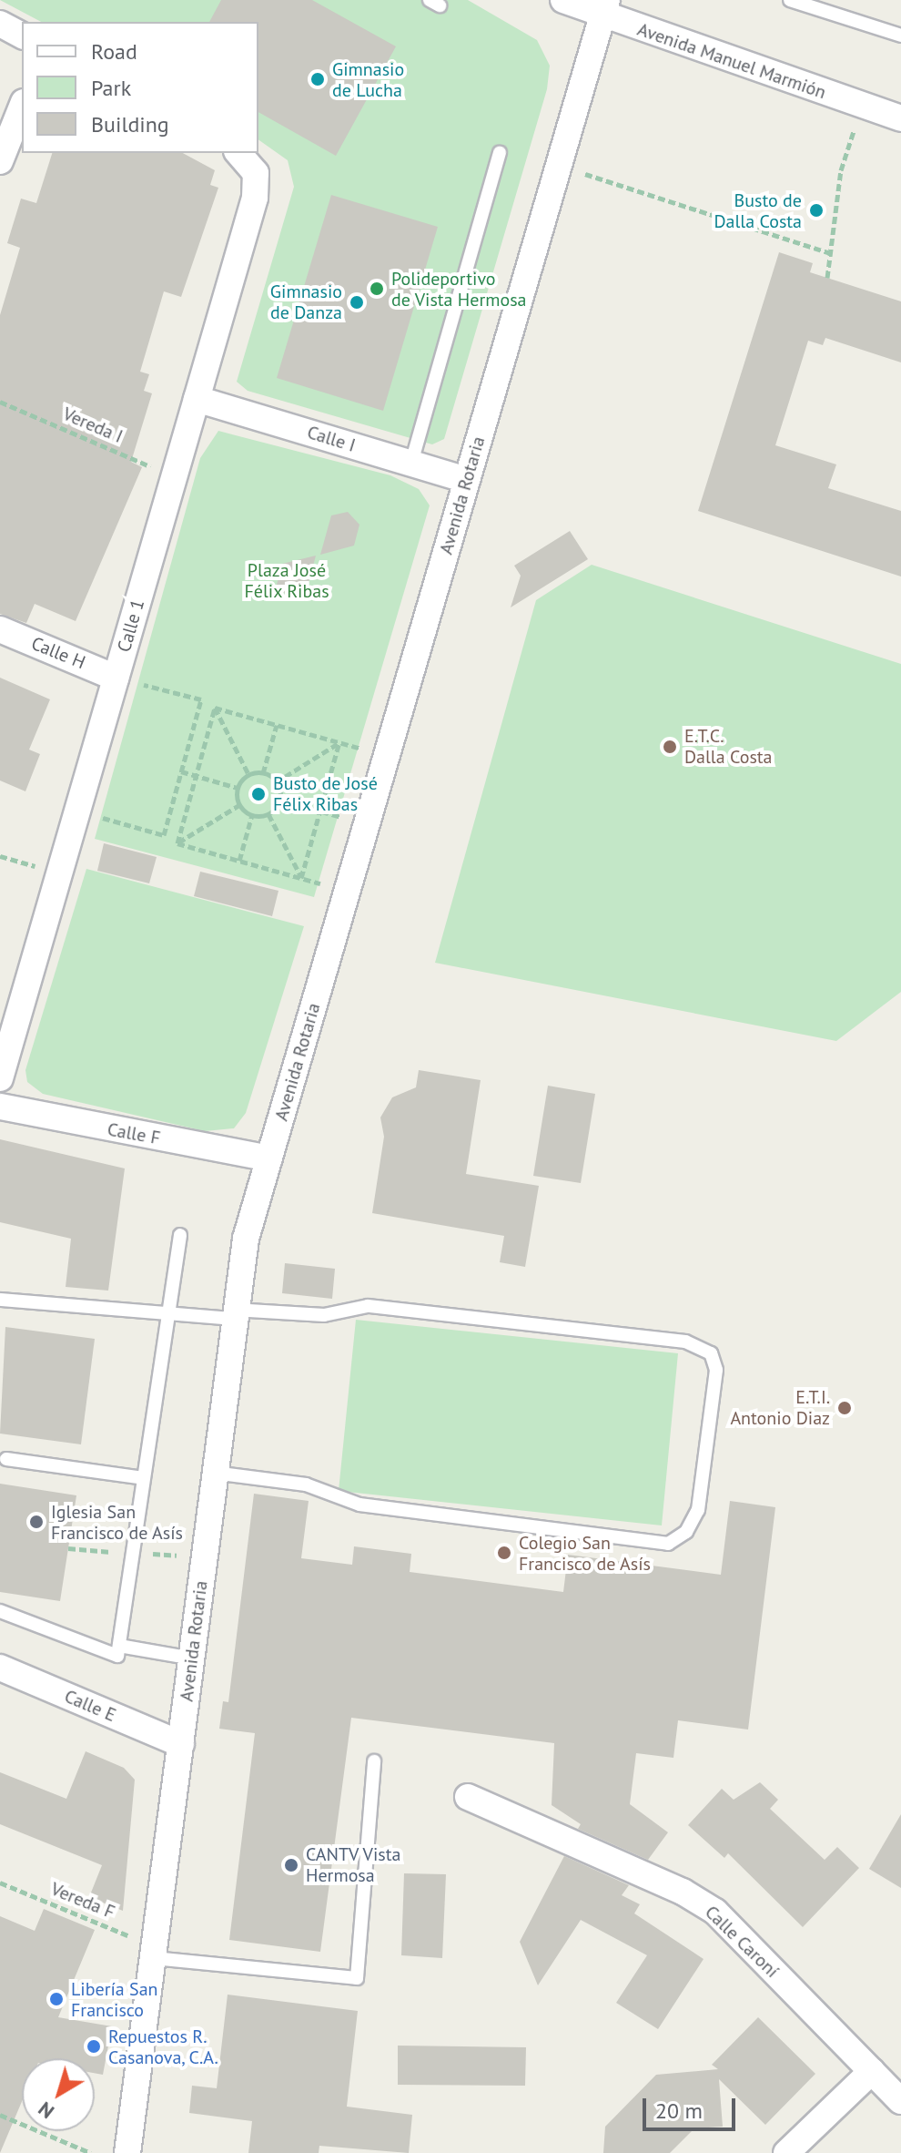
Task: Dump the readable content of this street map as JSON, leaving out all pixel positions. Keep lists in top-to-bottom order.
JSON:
{
  "streets": {
    "street": [
      "Avenida Manuel Marmión",
      "Calle I",
      "Avenida Rotaria",
      "Calle 1",
      "Calle H",
      "Calle F",
      "Calle E",
      "Calle Caroní"
    ],
    "path": ["Vereda I", "Vereda F"]
  },
  "crossings": [
    ["Avenida Manuel Marmión", "Avenida Rotaria"],
    ["Vereda I", "Calle 1"],
    ["Calle I", "Avenida Rotaria"],
    ["Calle I", "Calle 1"],
    ["Avenida Rotaria", "Calle F"],
    ["Avenida Rotaria", "Calle E"],
    ["Avenida Rotaria", "Vereda F"],
    ["Calle 1", "Calle H"]
  ],
  "parks": ["Plaza José Félix Ribas"],
  "places": [
    "Gimnasio de Lucha",
    "Busto de Dalla Costa",
    "Polideportivo de Vista Hermosa",
    "Gimnasio de Danza",
    "E.T.C. Dalla Costa",
    "Busto de José Félix Ribas",
    "E.T.I. Antonio Diaz",
    "Iglesia San Francisco de Asís",
    "Colegio San Francisco de Asís",
    "CANTV Vista Hermosa",
    "Libería San Francisco",
    "Repuestos R. Casanova, C.A."
  ],
  "legend": ["Road", "Park", "Building"],
  "scale_bar": "20 m",
  "north": "bottom left"
}
